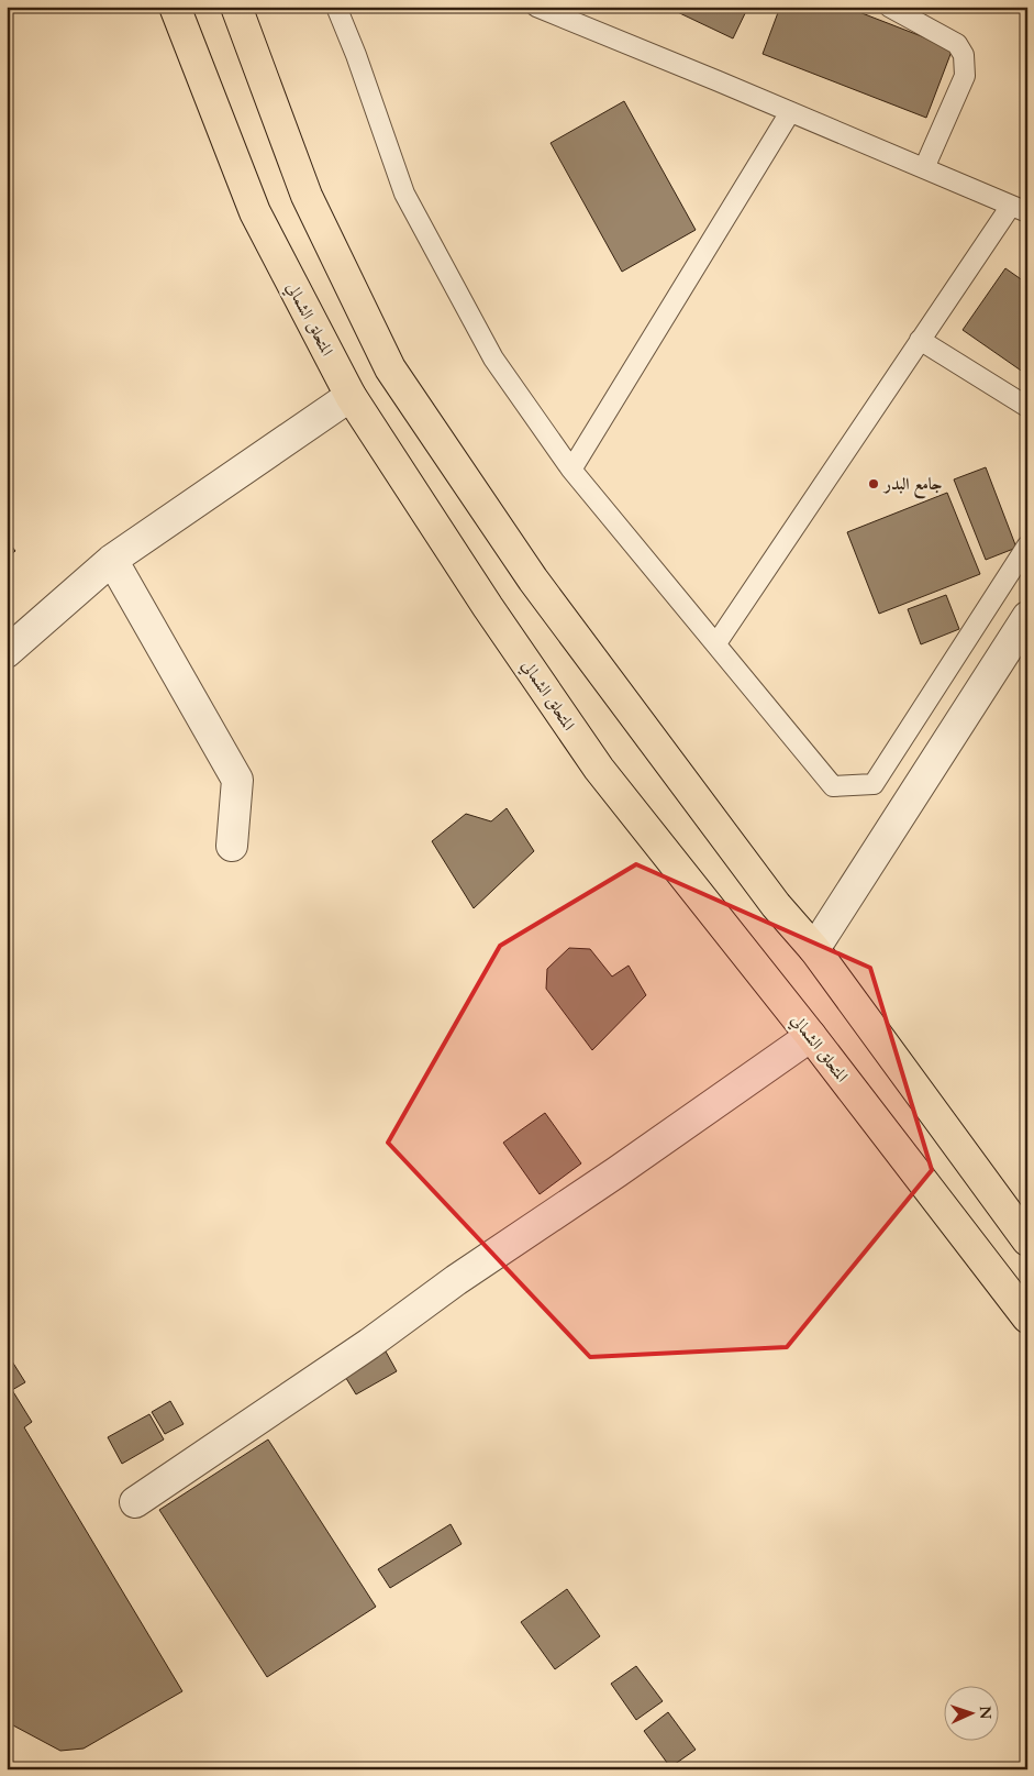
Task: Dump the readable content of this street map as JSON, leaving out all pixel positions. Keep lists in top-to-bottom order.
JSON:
{
  "streets": {
    "highway": ["المتحلق الشمالي"]
  },
  "places": ["جامع البدر"],
  "north": "right"
}
